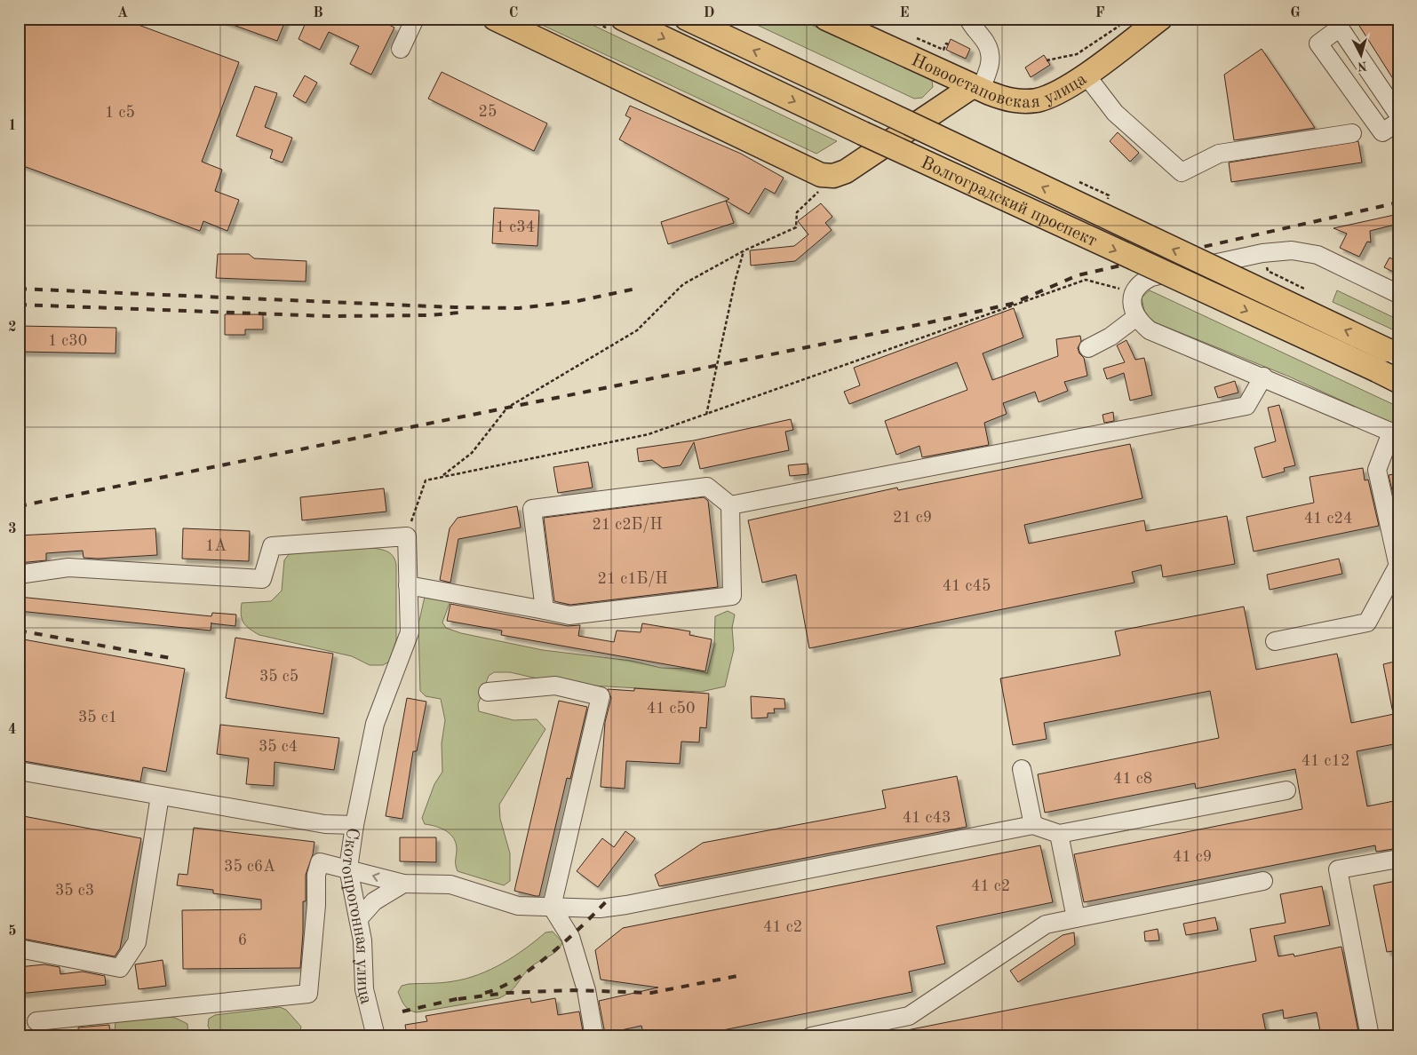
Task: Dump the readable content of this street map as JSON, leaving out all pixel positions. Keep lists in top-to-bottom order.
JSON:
{
  "streets": {
    "main road": ["Новоостаповская улица", "Волгоградский проспект"],
    "street": ["Скотопрогонная улица"]
  },
  "house_numbers": [
    "25",
    "1 с5",
    "1 с34",
    "1 с30",
    "21 с9",
    "41 с24",
    "21 с2Б/Н",
    "1А",
    "21 с1Б/Н",
    "41 c45",
    "35 с5",
    "41 с50",
    "35 с1",
    "35 с4",
    "41 с12",
    "41 с8",
    "41 с43",
    "41 с9",
    "35 с6А",
    "41 с2",
    "35 с3",
    "41 с2",
    "6"
  ],
  "north": "bottom",
  "grid": {
    "columns": [
      "A",
      "B",
      "C",
      "D",
      "E",
      "F",
      "G"
    ],
    "rows": [
      "1",
      "2",
      "3",
      "4",
      "5"
    ]
  }
}
